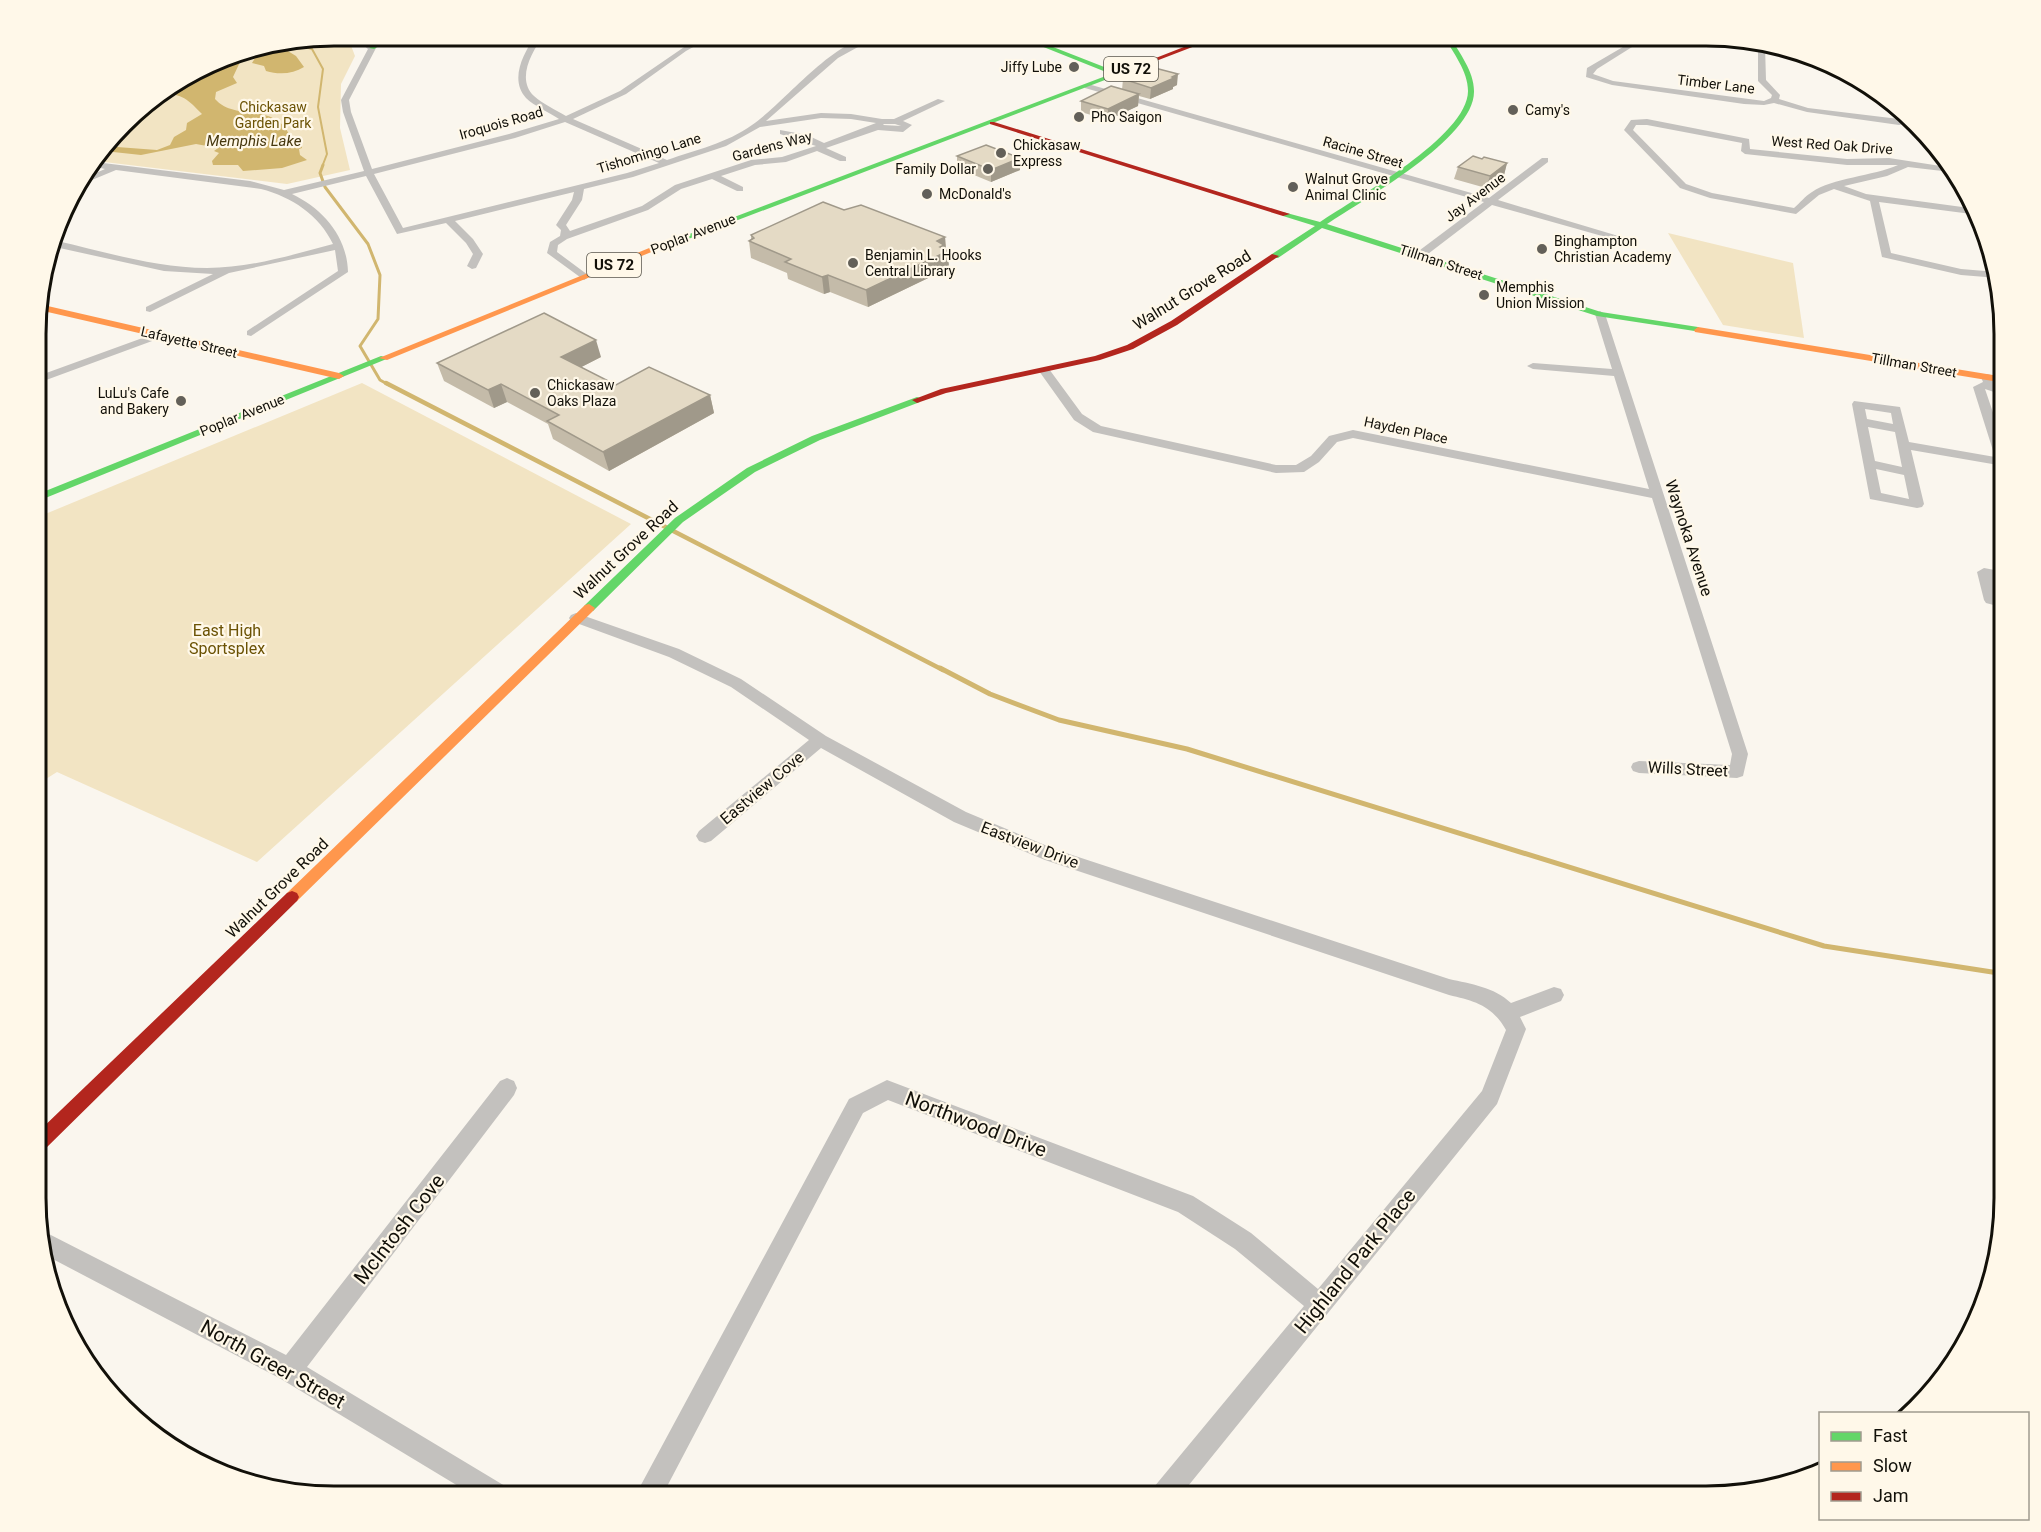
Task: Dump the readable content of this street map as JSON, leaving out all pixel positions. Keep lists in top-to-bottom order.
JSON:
{
  "streets": {
    "main road": [
      "US 72",
      "Poplar Avenue",
      "Tillman Street",
      "Walnut Grove Road",
      "Lafayette Street"
    ],
    "street": [
      "Timber Lane",
      "Iroquois Road",
      "West Red Oak Drive",
      "Gardens Way",
      "Racine Street",
      "Tishomingo Lane",
      "Jay Avenue",
      "Hayden Place",
      "Waynoka Avenue",
      "Wills Street",
      "Eastview Cove",
      "Eastview Drive",
      "Northwood Drive",
      "McIntosh Cove",
      "Highland Park Place",
      "North Greer Street"
    ]
  },
  "crossings": [
    ["Iroquois Road", "Tishomingo Lane"],
    ["Racine Street", "Jay Avenue"],
    ["Racine Street", "Poplar Avenue"],
    ["Racine Street", "Walnut Grove Road"],
    ["Jay Avenue", "Tillman Street"],
    ["Poplar Avenue", "Tillman Street"],
    ["Poplar Avenue", "Lafayette Street"],
    ["Tillman Street", "Walnut Grove Road"],
    ["Tillman Street", "Waynoka Avenue"],
    ["Walnut Grove Road", "Hayden Place"],
    ["Walnut Grove Road", "Eastview Drive"],
    ["Hayden Place", "Waynoka Avenue"],
    ["Waynoka Avenue", "Wills Street"],
    ["Eastview Cove", "Eastview Drive"],
    ["Eastview Drive", "Highland Park Place"],
    ["Northwood Drive", "Highland Park Place"],
    ["McIntosh Cove", "North Greer Street"]
  ],
  "water": ["Memphis Lake"],
  "parks": ["Chickasaw Garden Park", "East High Sportsplex"],
  "places": [
    "Jiffy Lube",
    "Camy's",
    "Pho Saigon",
    "Chickasaw Express",
    "Family Dollar",
    "Walnut Grove Animal Clinic",
    "McDonald's",
    "Binghampton Christian Academy",
    "Benjamin L. Hooks Central Library",
    "Memphis Union Mission",
    "Chickasaw Oaks Plaza",
    "LuLu's Cafe and Bakery"
  ],
  "legend": ["Fast", "Slow", "Jam"]
}
